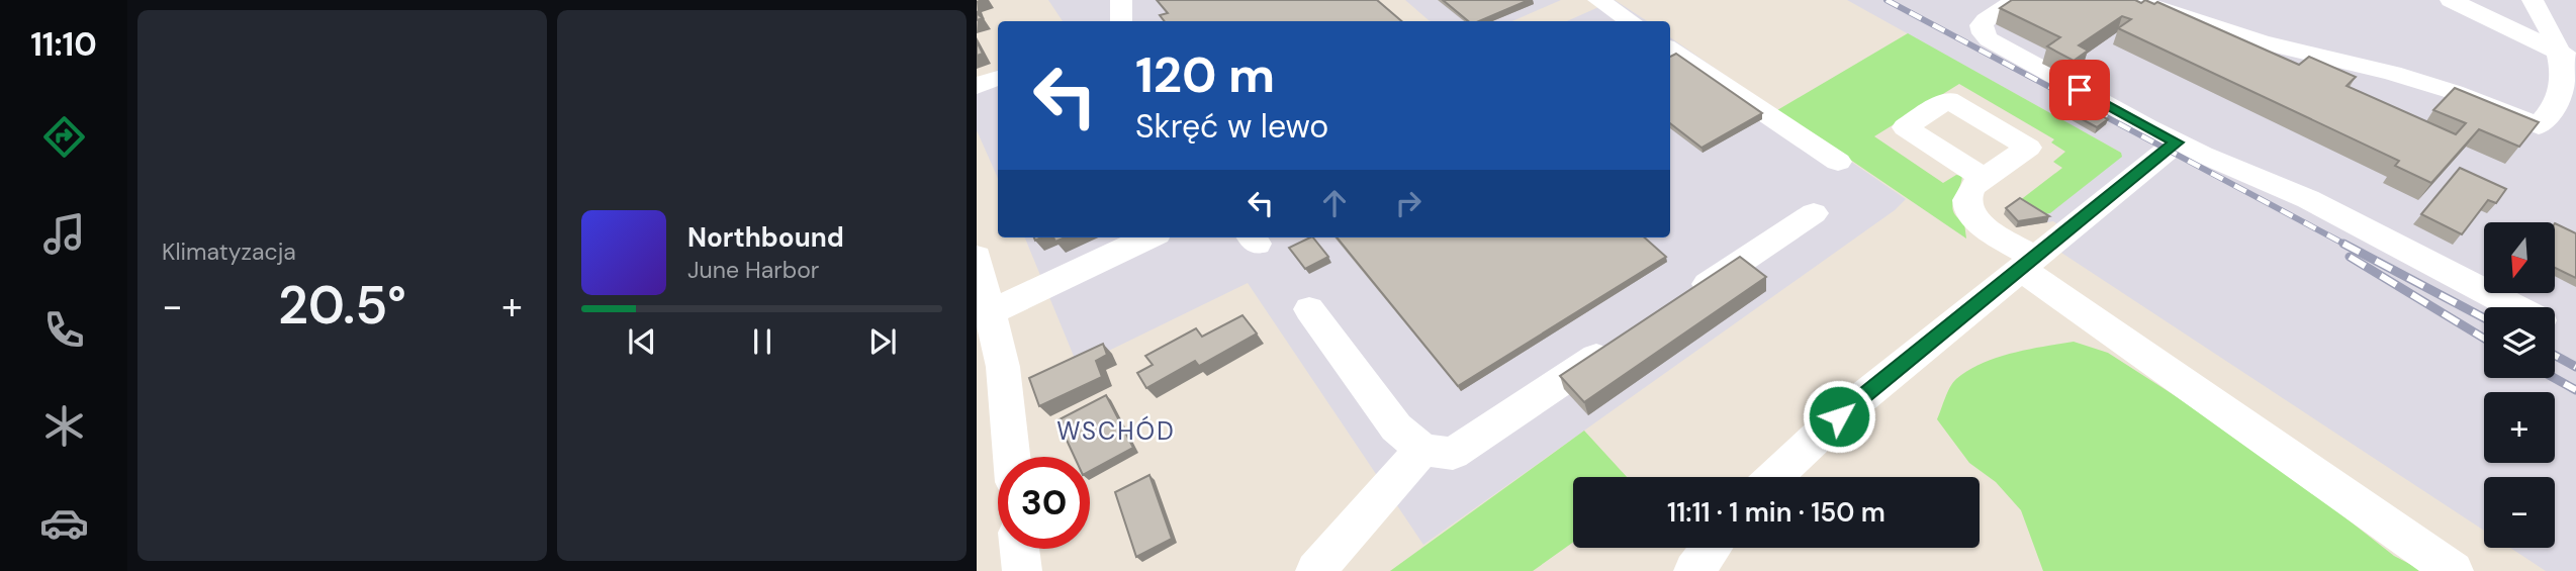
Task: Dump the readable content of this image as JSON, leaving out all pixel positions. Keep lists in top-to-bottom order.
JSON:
{
  "districts": ["WSCHÓD"],
  "north": "bottom",
  "page": {
    "tabs": "11:10",
    "tile": "Klimatyzacja",
    "turn": ["120 m", "Skręć w lewo"],
    "song": ["Northbound", "June Harbor"],
    "map_buttons": ["+", "−"],
    "heat": ["−", "20.5°", "+"],
    "limit": "30",
    "trip": "11:11 · 1 min · 150 m"
  }
}
